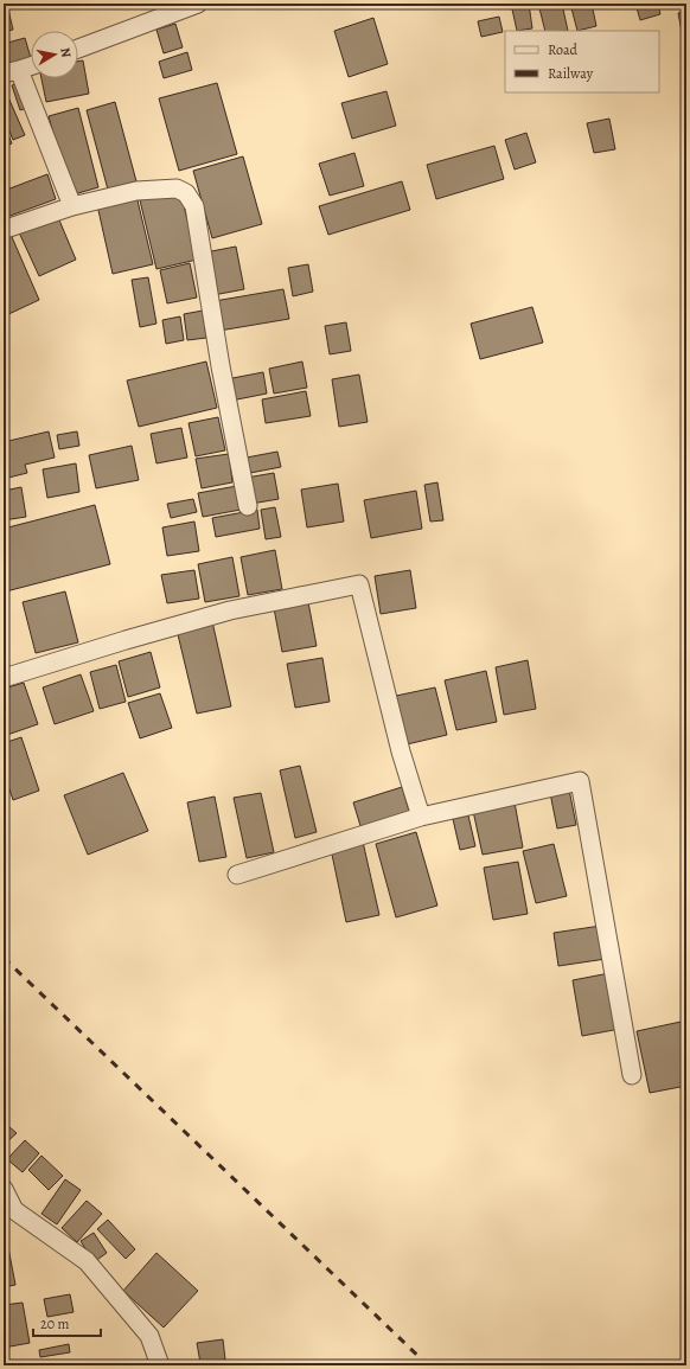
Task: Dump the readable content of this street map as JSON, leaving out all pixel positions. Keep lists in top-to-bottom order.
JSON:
{
  "legend": ["Road", "Railway"],
  "scale_bar": "20 m",
  "north": "right"
}
